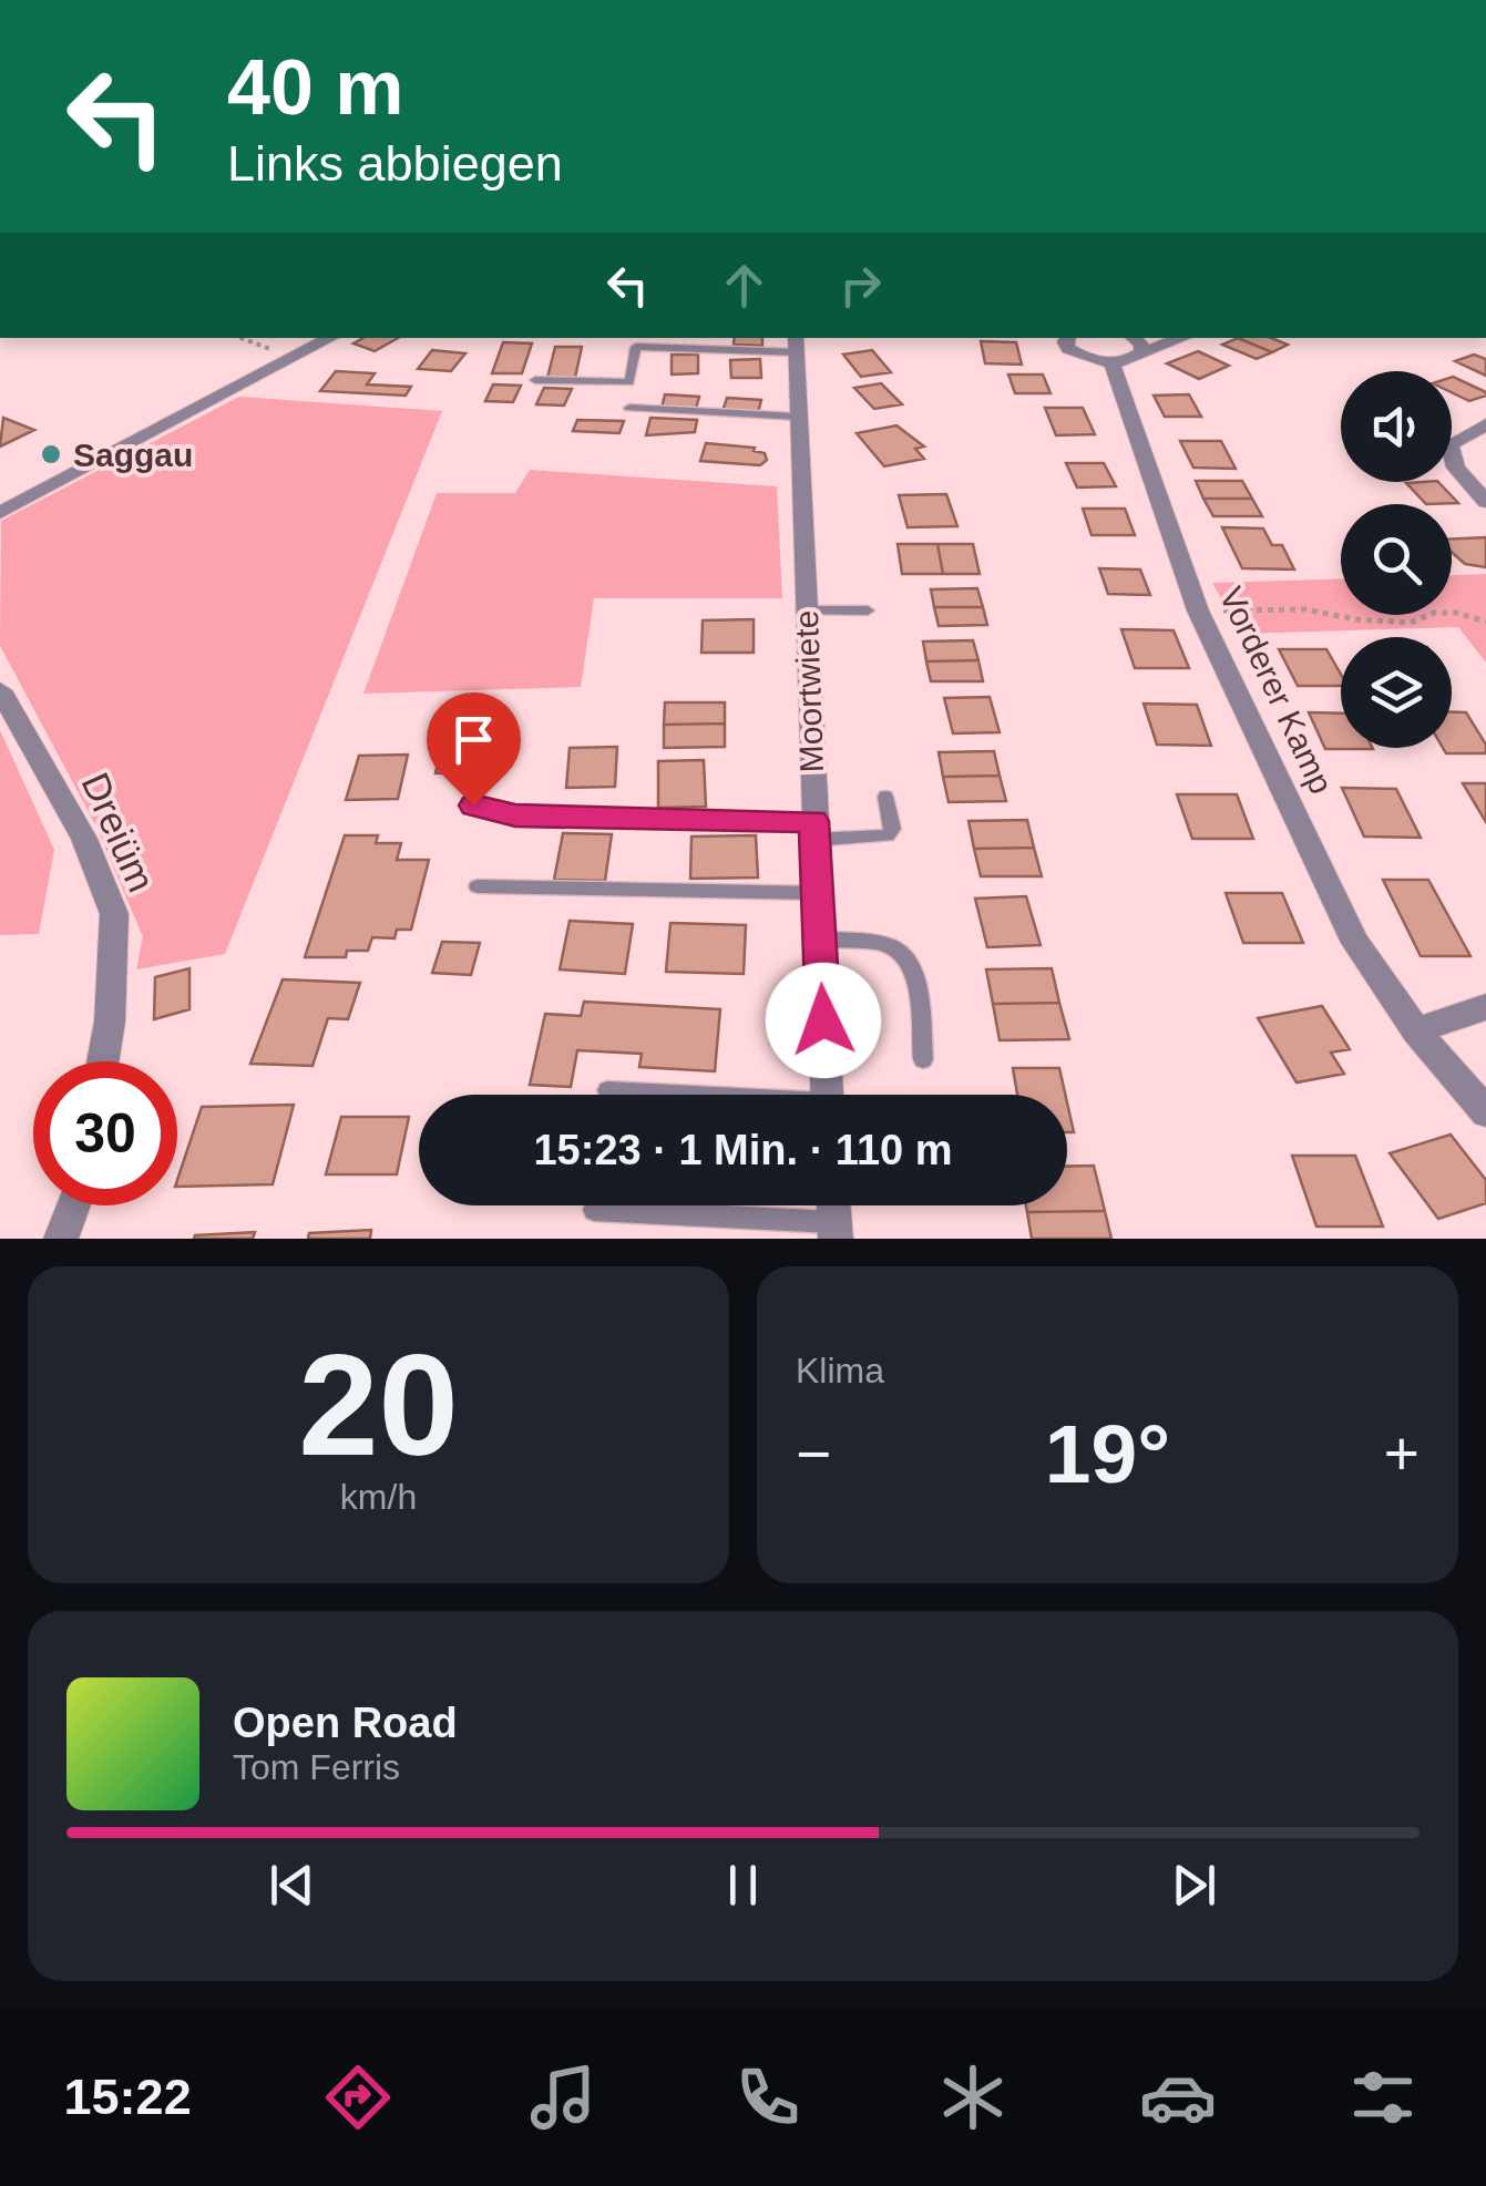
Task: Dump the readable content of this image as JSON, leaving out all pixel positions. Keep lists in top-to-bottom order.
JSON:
{
  "streets": {
    "street": ["Vorderer Kamp", "Moortwiete", "Dreiüm"]
  },
  "places": ["Saggau"],
  "page": {
    "turn": ["40 m", "Links abbiegen"],
    "limit": "30",
    "trip": "15:23 · 1 Min. · 110 m",
    "tile": [
      ["20", "km/h"],
      "Klima"
    ],
    "heat": ["−", "19°", "+"],
    "song": ["Open Road", "Tom Ferris"],
    "tabs": "15:22"
  }
}
